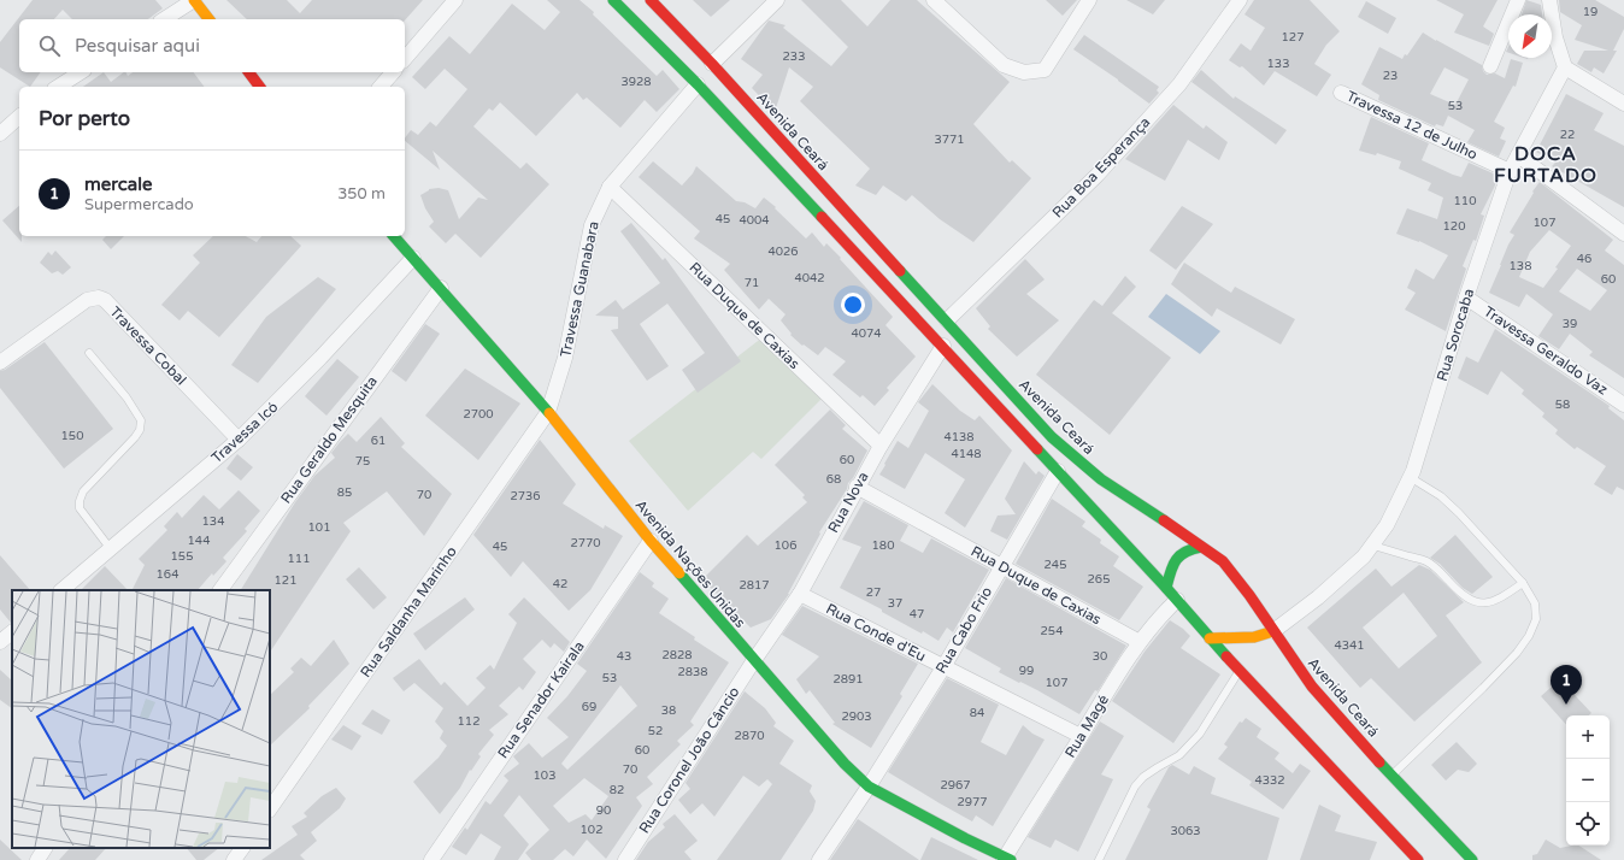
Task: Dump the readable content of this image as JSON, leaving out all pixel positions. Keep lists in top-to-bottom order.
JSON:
{
  "streets": {
    "main road": ["Avenida Ceará", "Avenida Nações Unidas"],
    "street": [
      "Travessa 12 de Julho",
      "Rua Boa Esperança",
      "Travessa Guanabara",
      "Rua Duque de Caxias",
      "Rua Sorocaba",
      "Travessa Cobal",
      "Travessa Geraldo Vaz",
      "Travessa Icó",
      "Rua Geraldo Mesquita",
      "Rua Nova",
      "Rua Saldanha Marinho",
      "Rua Cabo Frio",
      "Rua Conde d'Eu",
      "Rua Senador Kairala",
      "Rua Magé",
      "Rua Coronel João Câncio"
    ]
  },
  "crossings": [
    ["Travessa 12 de Julho", "Rua Sorocaba"],
    ["Avenida Ceará", "Rua Boa Esperança"],
    ["Avenida Ceará", "Rua Sorocaba"],
    ["Travessa Guanabara", "Rua Duque de Caxias"],
    ["Travessa Guanabara", "Avenida Nações Unidas"],
    ["Travessa Guanabara", "Rua Saldanha Marinho"],
    ["Rua Duque de Caxias", "Rua Nova"],
    ["Rua Duque de Caxias", "Rua Cabo Frio"],
    ["Rua Duque de Caxias", "Rua Magé"],
    ["Rua Sorocaba", "Travessa Geraldo Vaz"],
    ["Travessa Cobal", "Travessa Icó"],
    ["Travessa Icó", "Avenida Nações Unidas"],
    ["Rua Geraldo Mesquita", "Avenida Nações Unidas"],
    ["Rua Nova", "Avenida Nações Unidas"],
    ["Rua Nova", "Rua Conde d'Eu"],
    ["Rua Nova", "Rua Coronel João Câncio"],
    ["Avenida Nações Unidas", "Rua Saldanha Marinho"],
    ["Avenida Nações Unidas", "Rua Cabo Frio"],
    ["Avenida Nações Unidas", "Rua Senador Kairala"],
    ["Avenida Nações Unidas", "Rua Magé"],
    ["Avenida Nações Unidas", "Rua Coronel João Câncio"],
    ["Rua Cabo Frio", "Rua Conde d'Eu"],
    ["Rua Conde d'Eu", "Rua Magé"]
  ],
  "districts": ["DOCA FURTADO"],
  "house_numbers": [
    "19",
    "127",
    "233",
    "133",
    "23",
    "3928",
    "53",
    "22",
    "3771",
    "110",
    "45",
    "4004",
    "107",
    "120",
    "4026",
    "46",
    "138",
    "4042",
    "60",
    "71",
    "39",
    "4074",
    "58",
    "2700",
    "150",
    "4138",
    "61",
    "4148",
    "60",
    "75",
    "68",
    "85",
    "70",
    "2736",
    "134",
    "101",
    "144",
    "2770",
    "106",
    "180",
    "45",
    "155",
    "111",
    "245",
    "164",
    "265",
    "121",
    "42",
    "2817",
    "27",
    "37",
    "47",
    "254",
    "4341",
    "2828",
    "43",
    "30",
    "99",
    "2838",
    "53",
    "2891",
    "107",
    "69",
    "38",
    "84",
    "2903",
    "112",
    "52",
    "2870",
    "60",
    "70",
    "103",
    "4332",
    "2967",
    "82",
    "2977",
    "90",
    "102",
    "3063"
  ],
  "north": "bottom left",
  "page": {
    "search": "Pesquisar aqui",
    "heading": "Por perto",
    "list": [
      {
        "mark": "1",
        "name": "mercale",
        "note": "Supermercado",
        "value": "350 m"
      }
    ],
    "pins": "1",
    "map_buttons": ["+", "−"]
  }
}
